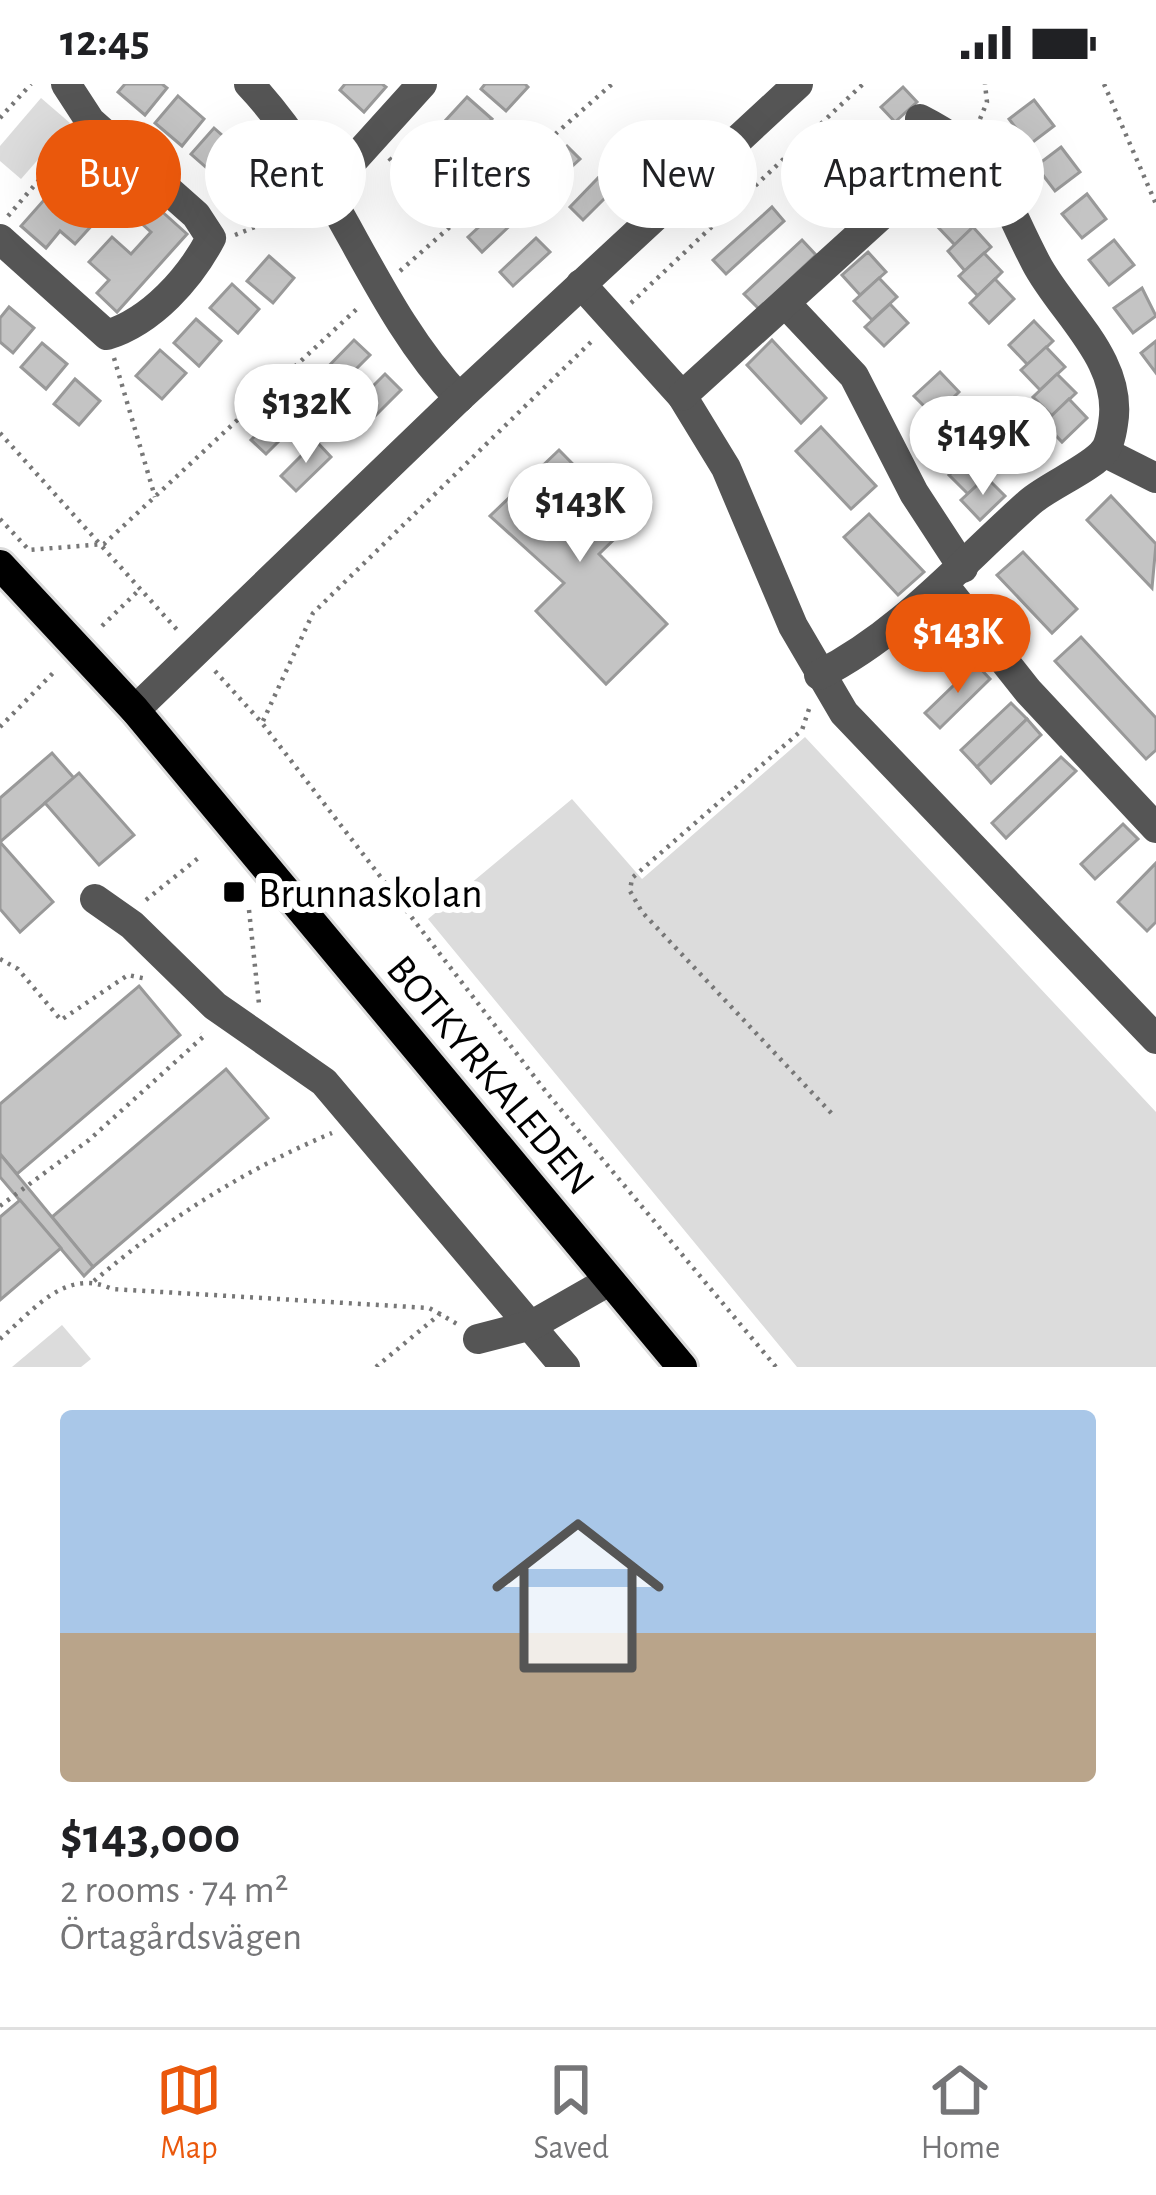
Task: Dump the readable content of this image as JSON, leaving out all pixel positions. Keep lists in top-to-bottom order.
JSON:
{
  "streets": {
    "main road": ["BOTKYRKALEDEN"]
  },
  "places": {
    "transit": ["Brunnaskolan"]
  },
  "page": {
    "status": "12:45",
    "chip": [
      "Buy",
      "Rent",
      "Filters",
      "New",
      "Apartment"
    ],
    "price": [
      "$132K",
      "$149K",
      "$143K",
      "$143K"
    ],
    "list": [
      {
        "name": "$143,000",
        "note": "2 rooms · 74 m² · Örtagårdsvägen"
      }
    ],
    "tabs": ["Map", "Saved", "Home"]
  }
}
